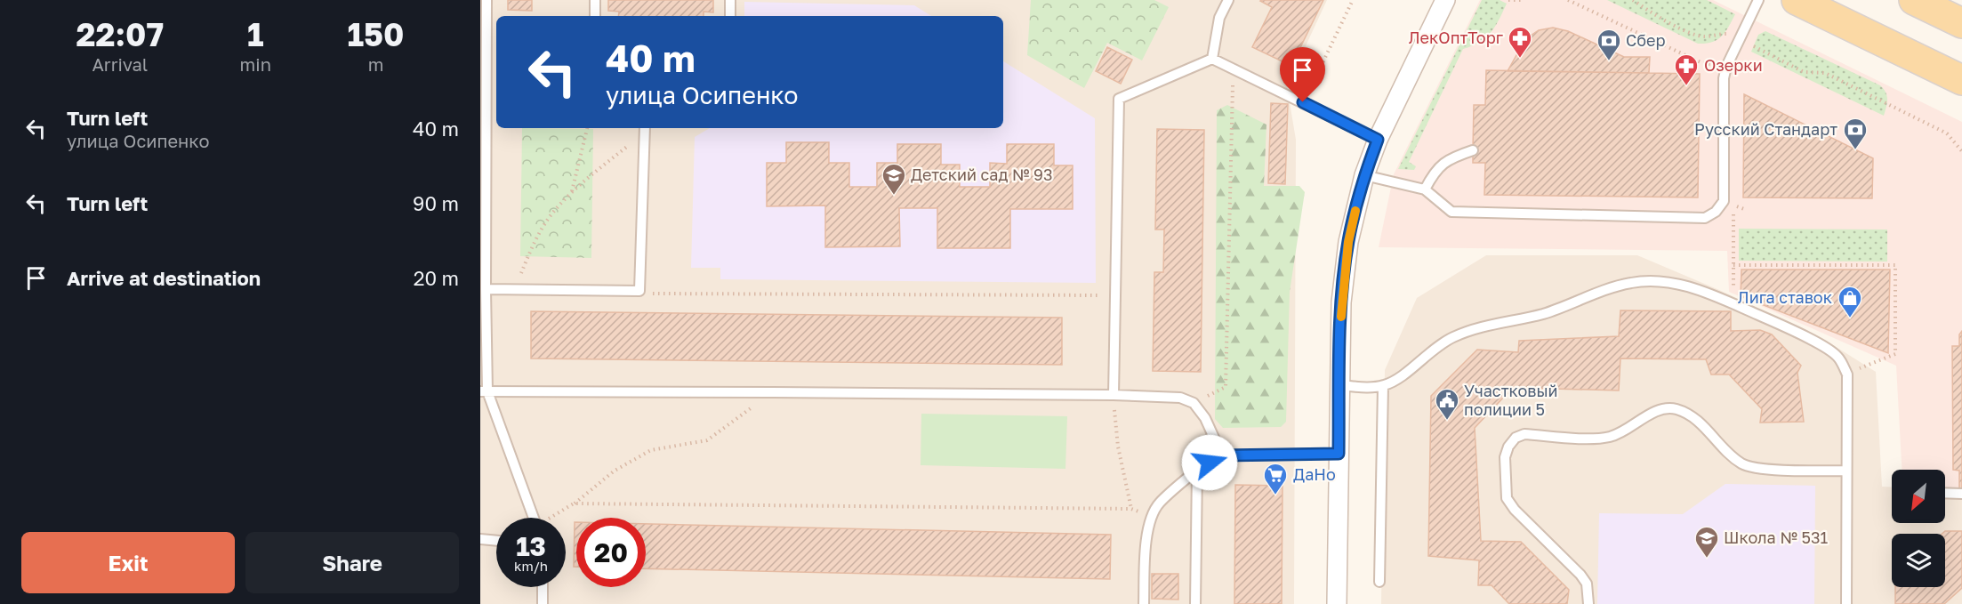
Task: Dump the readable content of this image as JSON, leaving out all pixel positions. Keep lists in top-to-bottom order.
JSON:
{
  "places": {
    "pharmacy": ["ЛекОптТорг", "Озерки"],
    "bank": ["Сбер", "Русский Стандарт"],
    "school or university": ["Детский сад № 93", "Школа № 531"],
    "shop": ["Лига ставок"],
    "public building": ["Участковый полиции 5"],
    "supermarket": ["ДаНо"]
  },
  "north": "bottom left",
  "page": {
    "eta": [
      "22:07",
      "Arrival",
      "1",
      "min",
      "150",
      "m"
    ],
    "turn": ["40 m", "улица Осипенко"],
    "list": [
      {
        "name": "Turn left",
        "note": "улица Осипенко",
        "value": "40 m"
      },
      {
        "name": "Turn left",
        "value": "90 m"
      },
      {
        "name": "Arrive at destination",
        "value": "20 m"
      }
    ],
    "speed": "13 km/h",
    "limit": "20",
    "buttons": ["Exit", "Share"]
  }
}
